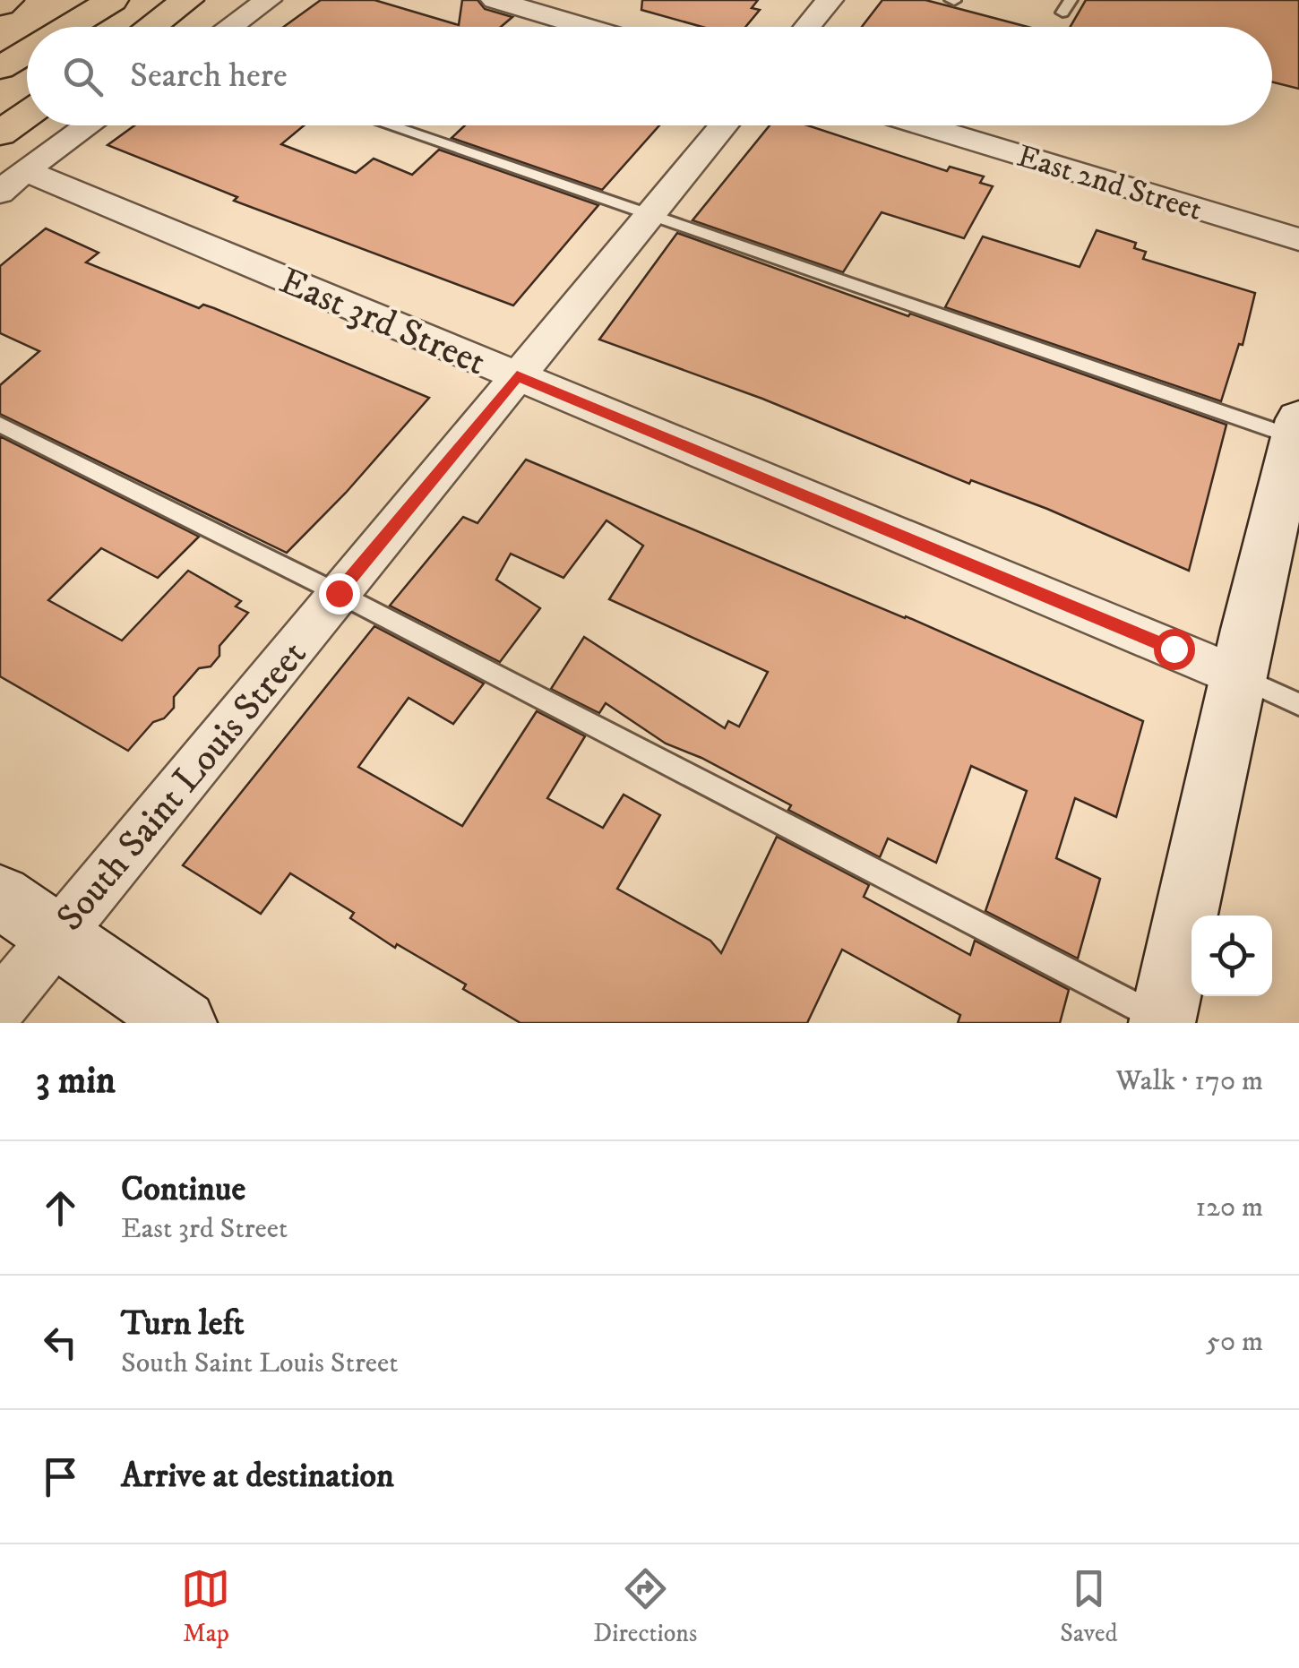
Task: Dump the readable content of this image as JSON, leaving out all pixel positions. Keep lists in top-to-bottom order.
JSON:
{
  "streets": {
    "street": ["East 2nd Street", "East 3rd Street", "South Saint Louis Street"]
  },
  "crossings": [
    ["East 3rd Street", "South Saint Louis Street"]
  ],
  "page": {
    "search": "Search here",
    "heading": ["3 min", "Walk · 170 m"],
    "list": [
      ["Continue", "East 3rd Street", "120 m"],
      ["Turn left", "South Saint Louis Street", "50 m"],
      "Arrive at destination"
    ],
    "nav": ["Map", "Directions", "Saved"]
  }
}
